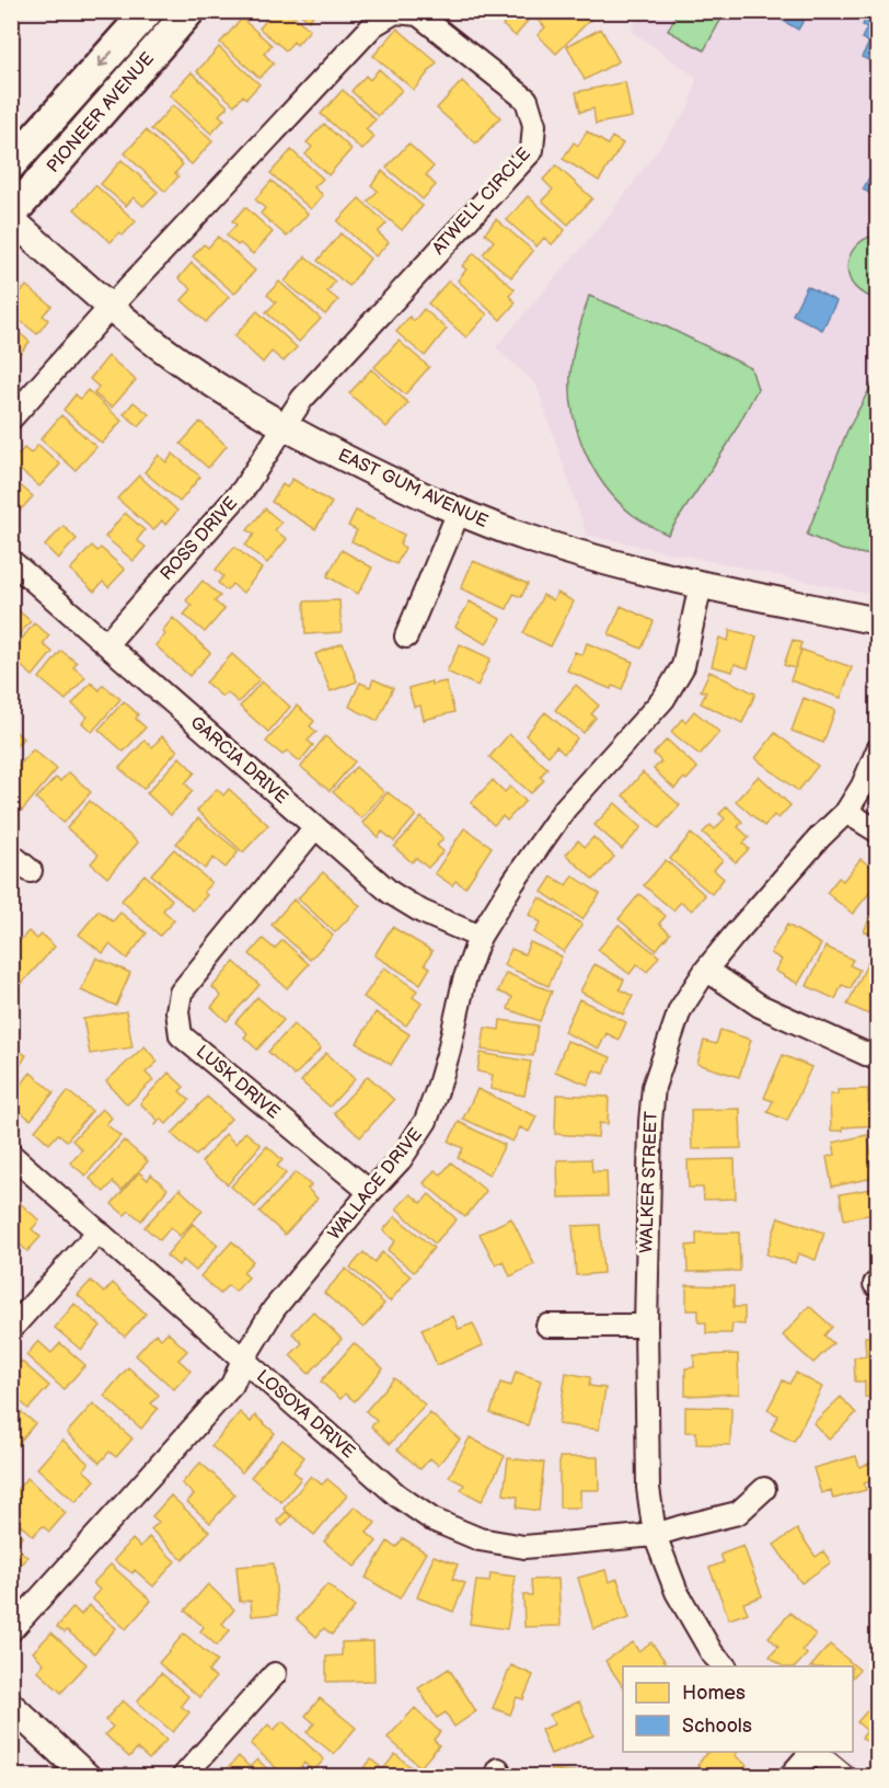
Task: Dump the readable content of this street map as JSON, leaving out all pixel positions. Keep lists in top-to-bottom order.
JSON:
{
  "streets": {
    "main road": ["PIONEER AVENUE"],
    "street": [
      "ATWELL CIRCLE",
      "EAST GUM AVENUE",
      "ROSS DRIVE",
      "GARCIA DRIVE",
      "LUSK DRIVE",
      "WALKER STREET",
      "WALLACE DRIVE",
      "LOSOYA DRIVE"
    ]
  },
  "crossings": [
    ["PIONEER AVENUE", "EAST GUM AVENUE"],
    ["ATWELL CIRCLE", "EAST GUM AVENUE"],
    ["ATWELL CIRCLE", "ROSS DRIVE"],
    ["EAST GUM AVENUE", "ROSS DRIVE"],
    ["EAST GUM AVENUE", "WALLACE DRIVE"],
    ["ROSS DRIVE", "GARCIA DRIVE"],
    ["GARCIA DRIVE", "LUSK DRIVE"],
    ["GARCIA DRIVE", "WALLACE DRIVE"],
    ["LUSK DRIVE", "WALLACE DRIVE"],
    ["WALKER STREET", "LOSOYA DRIVE"],
    ["WALLACE DRIVE", "LOSOYA DRIVE"]
  ],
  "legend": ["Homes", "Schools"]
}
